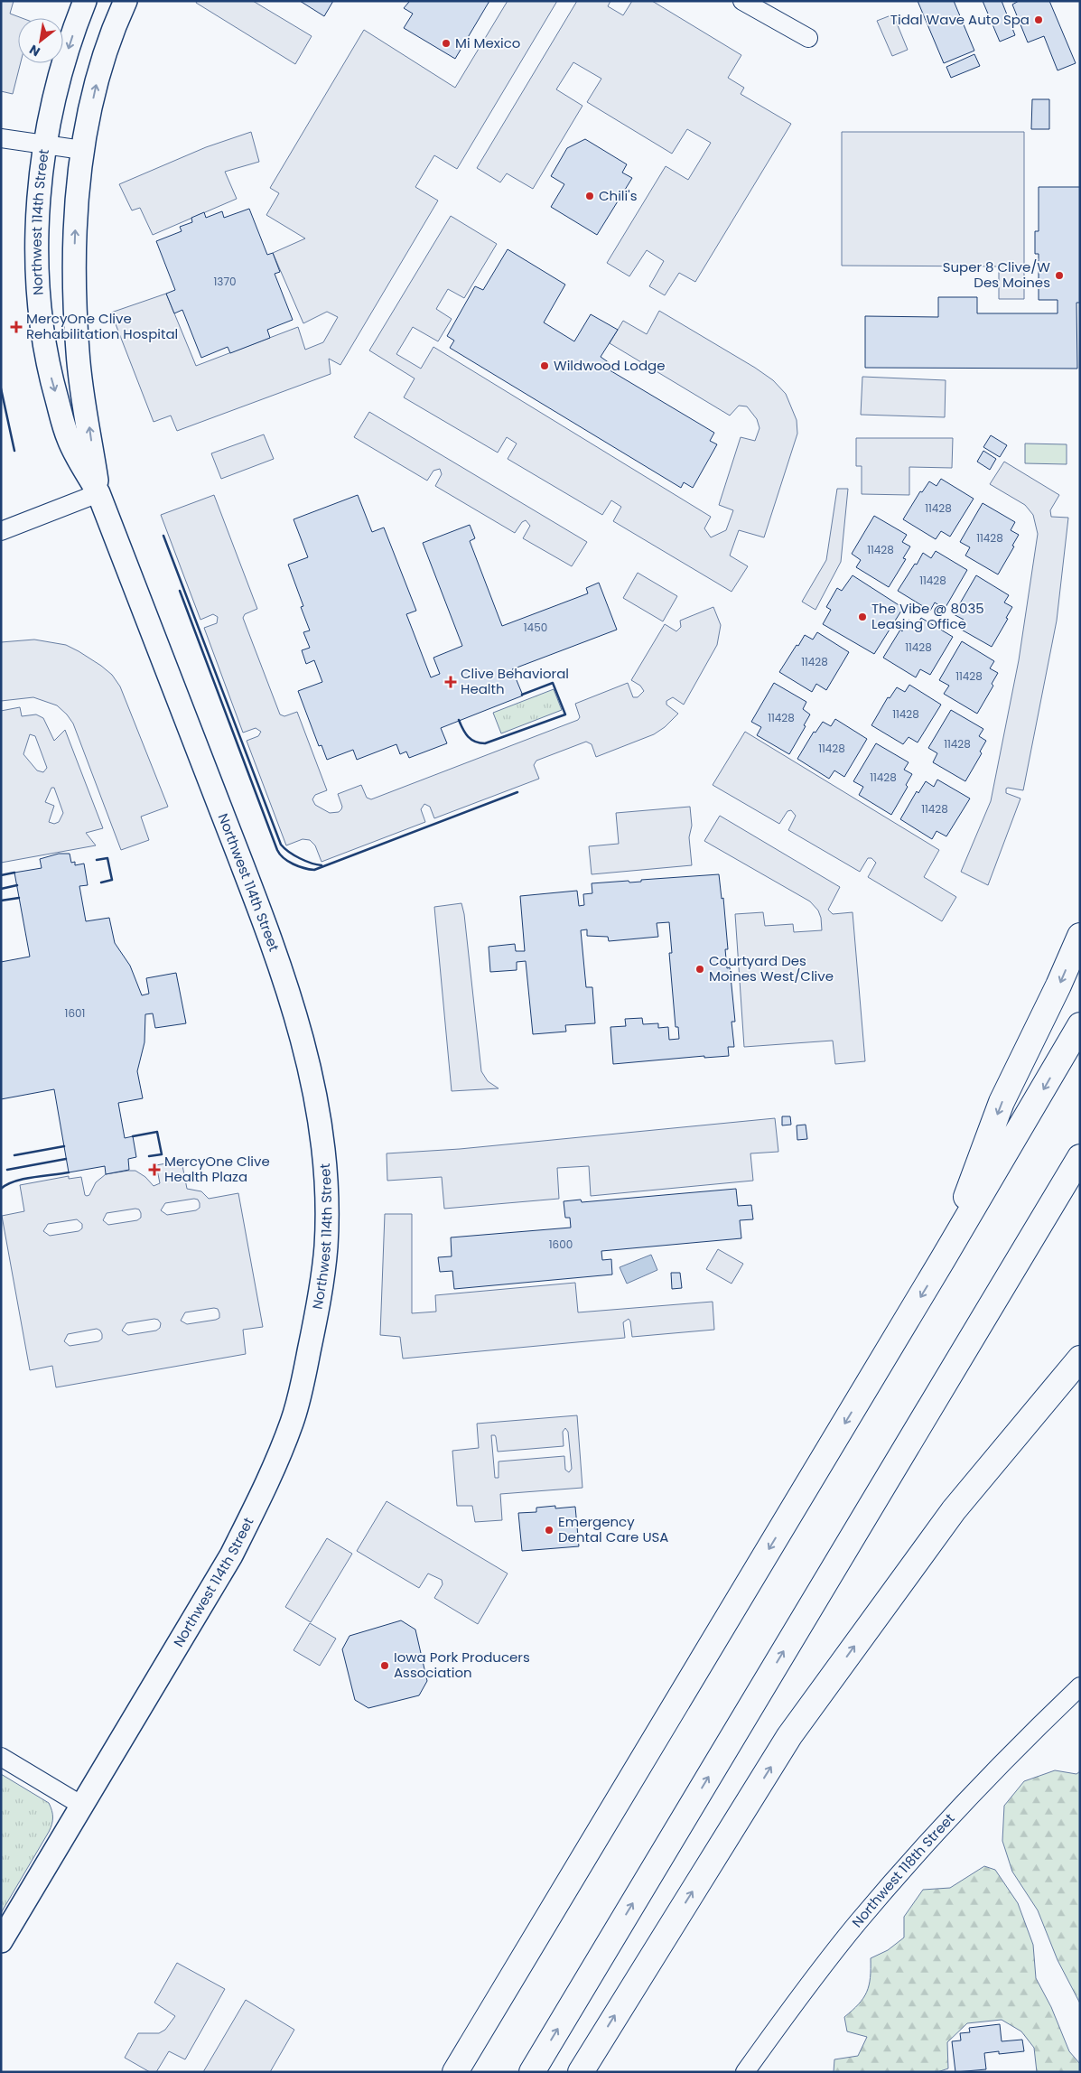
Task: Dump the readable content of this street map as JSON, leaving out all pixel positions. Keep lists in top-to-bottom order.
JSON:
{
  "streets": {
    "street": ["Northwest 114th Street", "Northwest 118th Street"]
  },
  "places": {
    "other": [
      "Tidal Wave Auto Spa",
      "Mi Mexico",
      "Chili's",
      "Super 8 Clive/W Des Moines",
      "Wildwood Lodge",
      "The Vibe @ 8035 Leasing Office",
      "Courtyard Des Moines West/Clive",
      "Emergency Dental Care USA",
      "Iowa Pork Producers Association"
    ],
    "health": ["MercyOne Clive Rehabilitation Hospital", "Clive Behavioral Health", "MercyOne Clive Health Plaza"]
  },
  "house_numbers": [
    "1370",
    "11428",
    "11428",
    "11428",
    "11428",
    "1450",
    "11428",
    "11428",
    "11428",
    "11428",
    "11428",
    "11428",
    "11428",
    "11428",
    "11428",
    "1601",
    "1600"
  ],
  "north": "bottom left"
}
